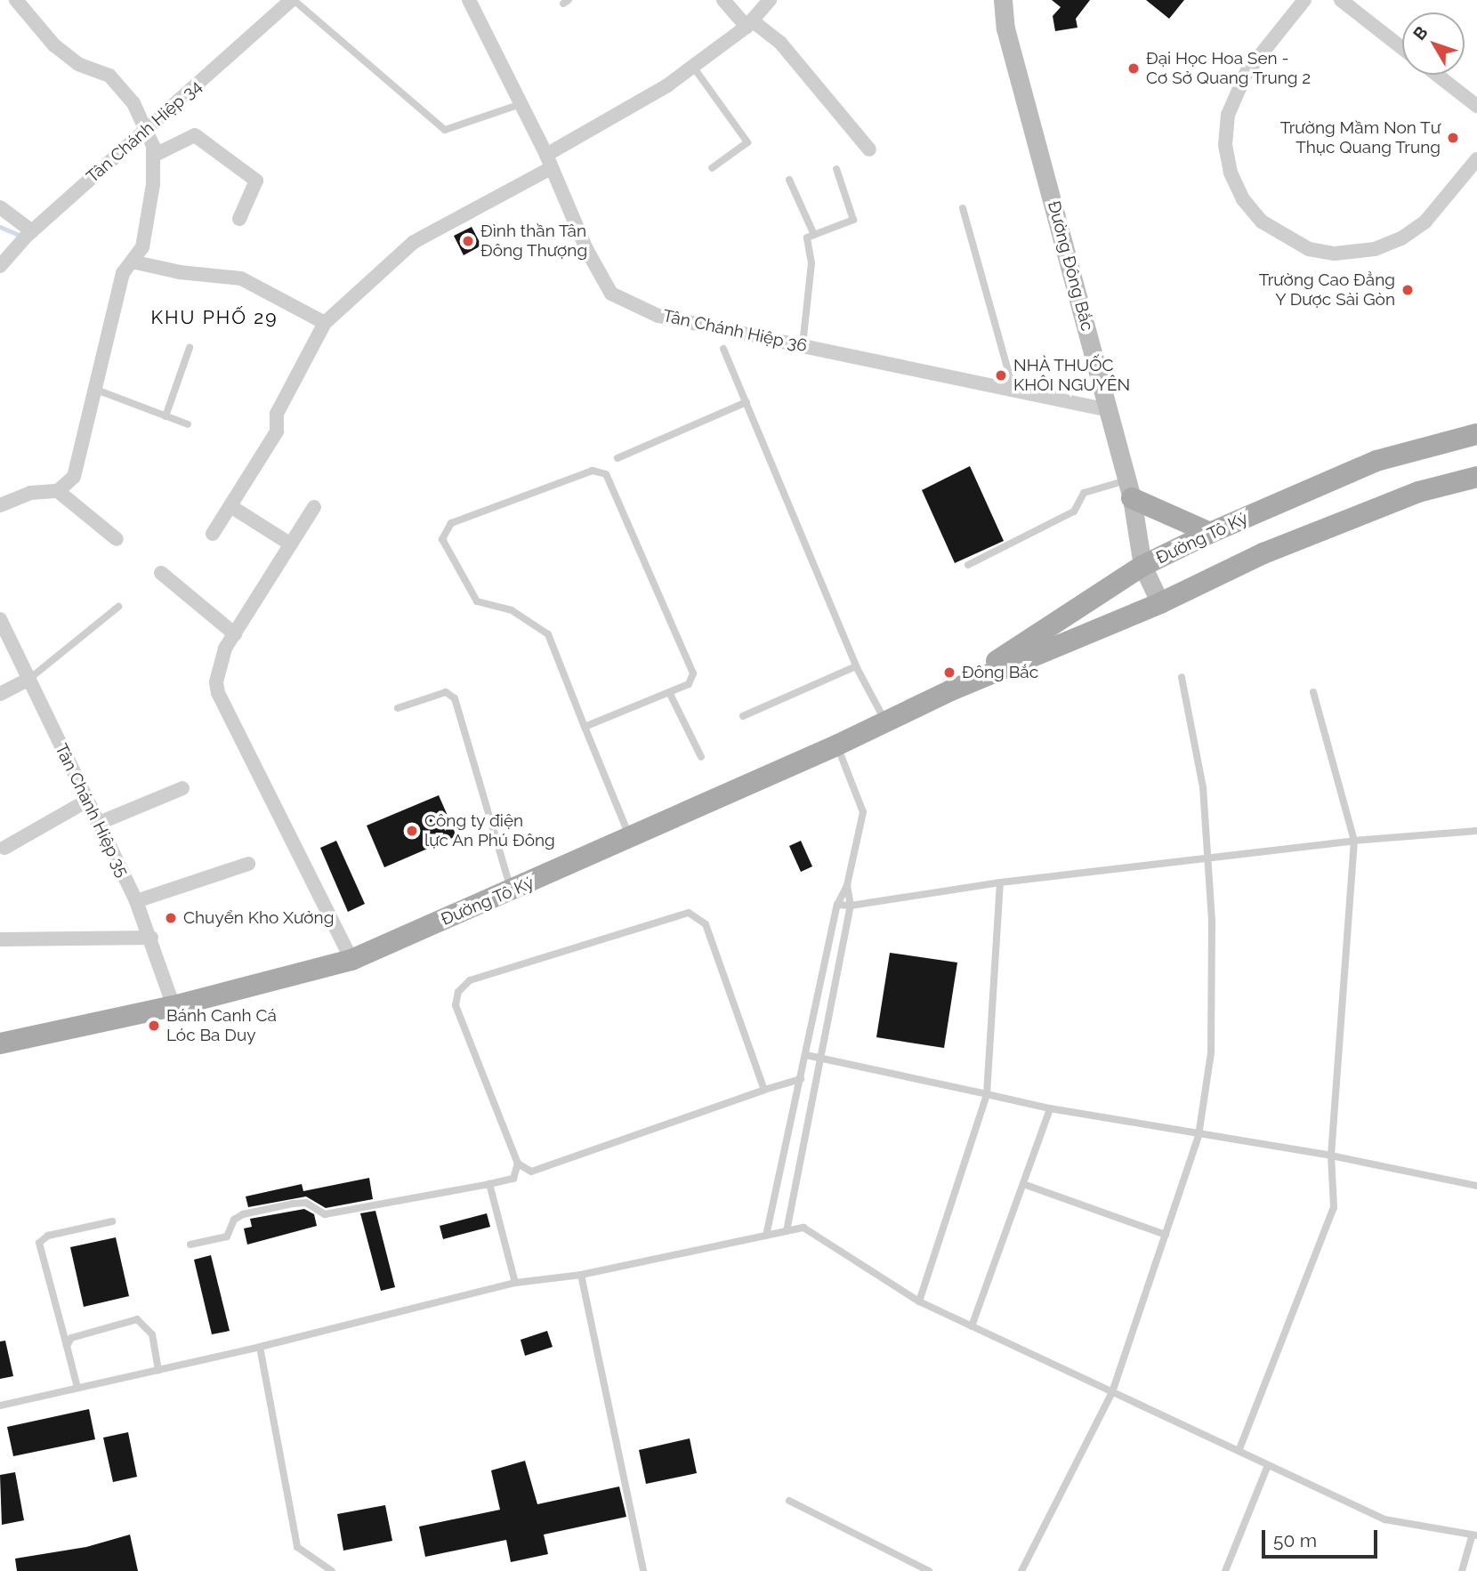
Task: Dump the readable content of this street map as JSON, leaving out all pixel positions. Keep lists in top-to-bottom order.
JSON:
{
  "streets": {
    "main road": ["Đường Tô Ký"],
    "street": [
      "Tân Chánh Hiệp 34",
      "Đường Đông Bắc",
      "Tân Chánh Hiệp 36",
      "Tân Chánh Hiệp 35"
    ]
  },
  "crossings": [
    ["Đường Đông Bắc", "Tân Chánh Hiệp 36"],
    ["Đường Đông Bắc", "Đường Tô Ký"],
    ["Đường Tô Ký", "Tân Chánh Hiệp 35"]
  ],
  "districts": ["KHU PHỐ 29"],
  "places": [
    "Đại Học Hoa Sen - Cơ Sở Quang Trung 2",
    "Trường Mầm Non Tư Thục Quang Trung",
    "Đình thần Tân Đông Thượng",
    "Trường Cao Đẳng Y Dược Sài Gòn",
    "NHÀ THUỐC KHÔI NGUYÊN",
    "Đông Bắc",
    "Công ty điện lực An Phú Đông",
    "Chuyển Kho Xưởng",
    "Bánh Canh Cá Lóc Ba Duy"
  ],
  "scale_bar": "50 m",
  "north": "top left"
}
